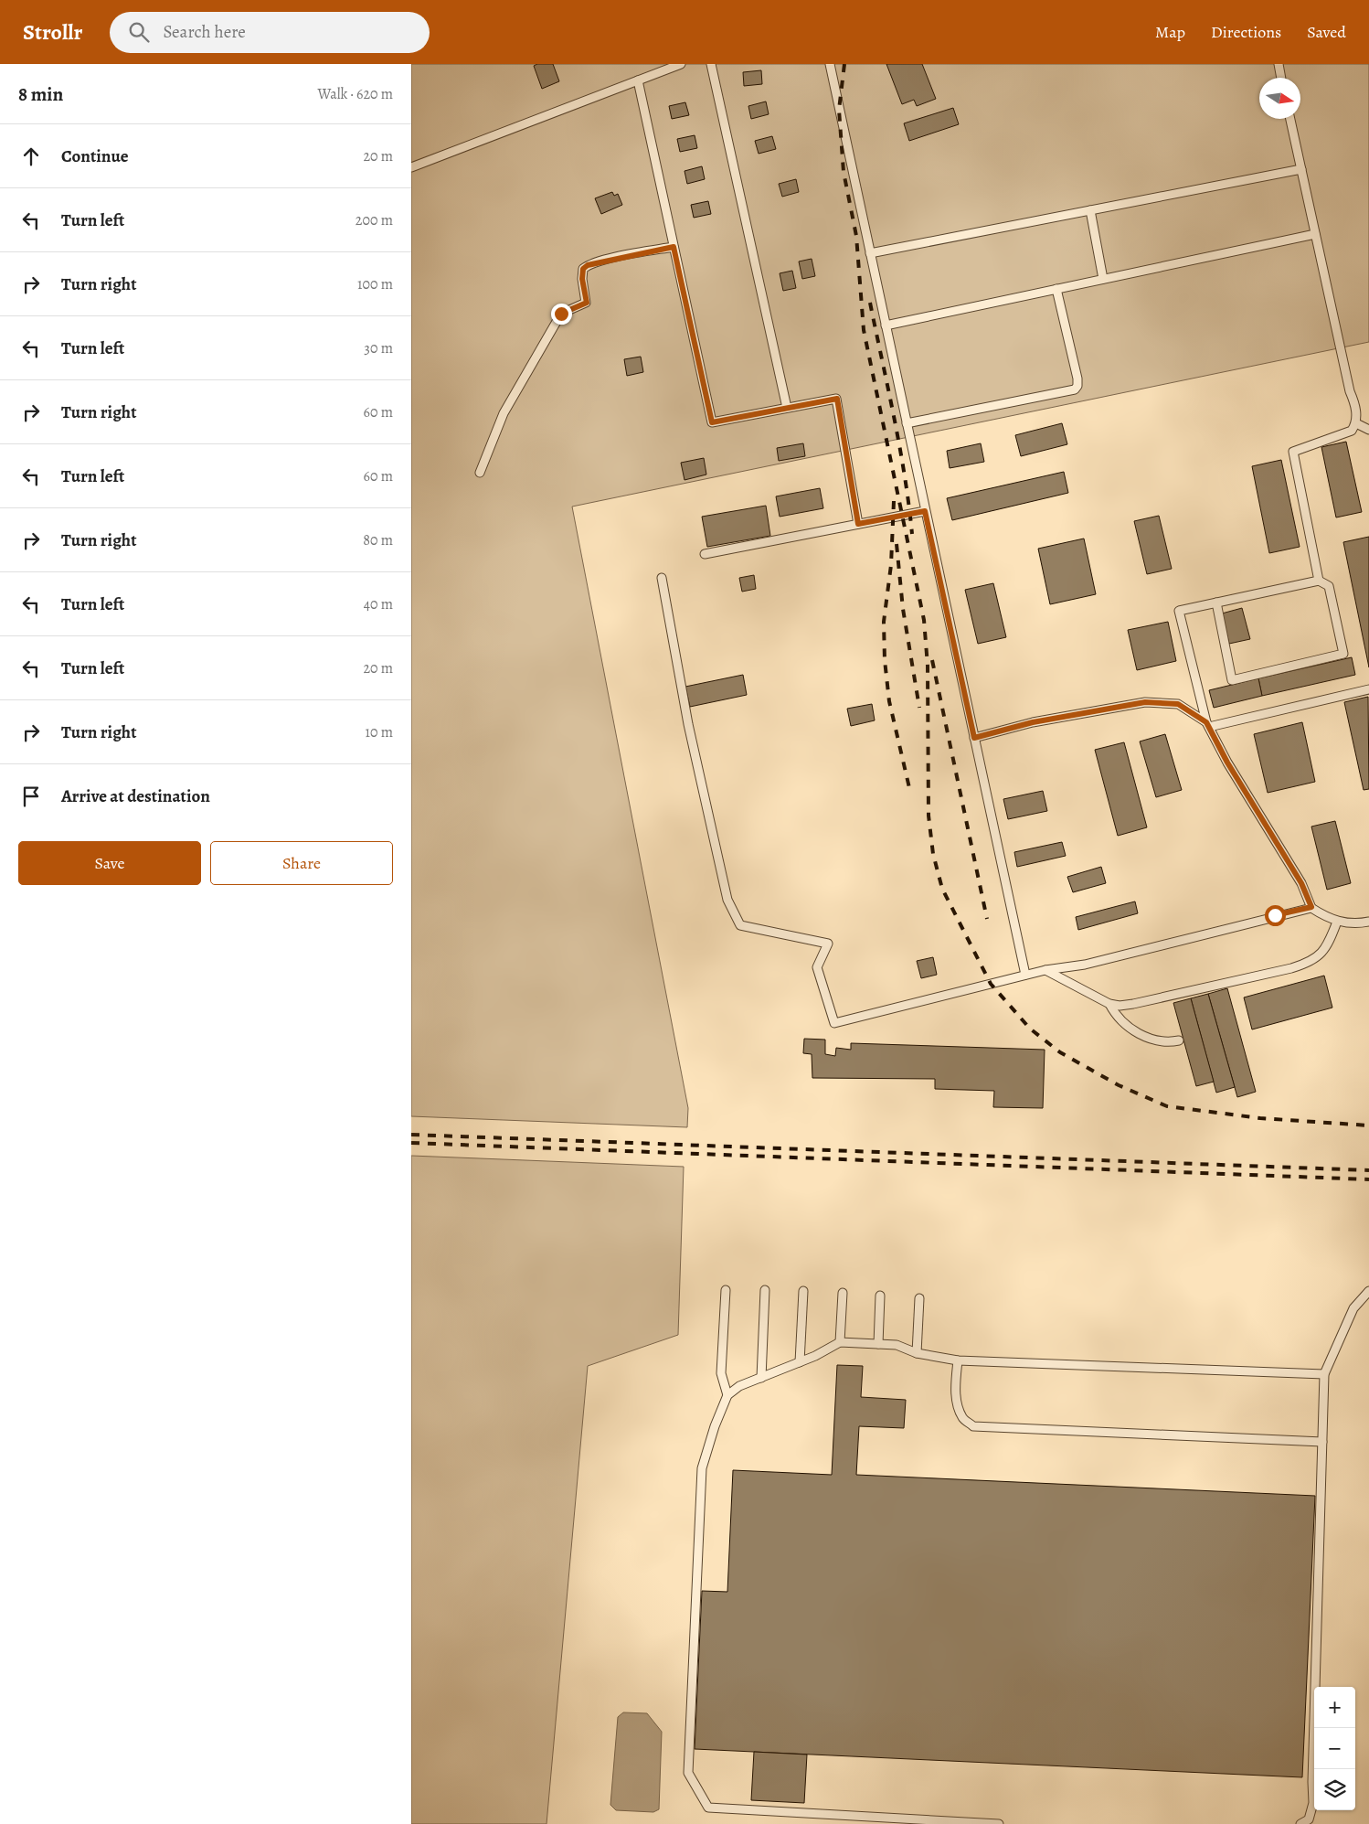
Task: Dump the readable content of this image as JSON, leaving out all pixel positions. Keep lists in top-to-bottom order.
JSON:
{
  "north": "right",
  "page": {
    "header": "Strollr",
    "search": "Search here",
    "nav": ["Map", "Directions", "Saved"],
    "heading": ["8 min", "Walk · 620 m"],
    "list": [
      ["Continue", "20 m"],
      ["Turn left", "200 m"],
      ["Turn right", "100 m"],
      ["Turn left", "30 m"],
      ["Turn right", "60 m"],
      ["Turn left", "60 m"],
      ["Turn right", "80 m"],
      ["Turn left", "40 m"],
      ["Turn left", "20 m"],
      ["Turn right", "10 m"],
      "Arrive at destination"
    ],
    "buttons": ["Save", "Share"],
    "map_buttons": ["+", "−"]
  }
}
